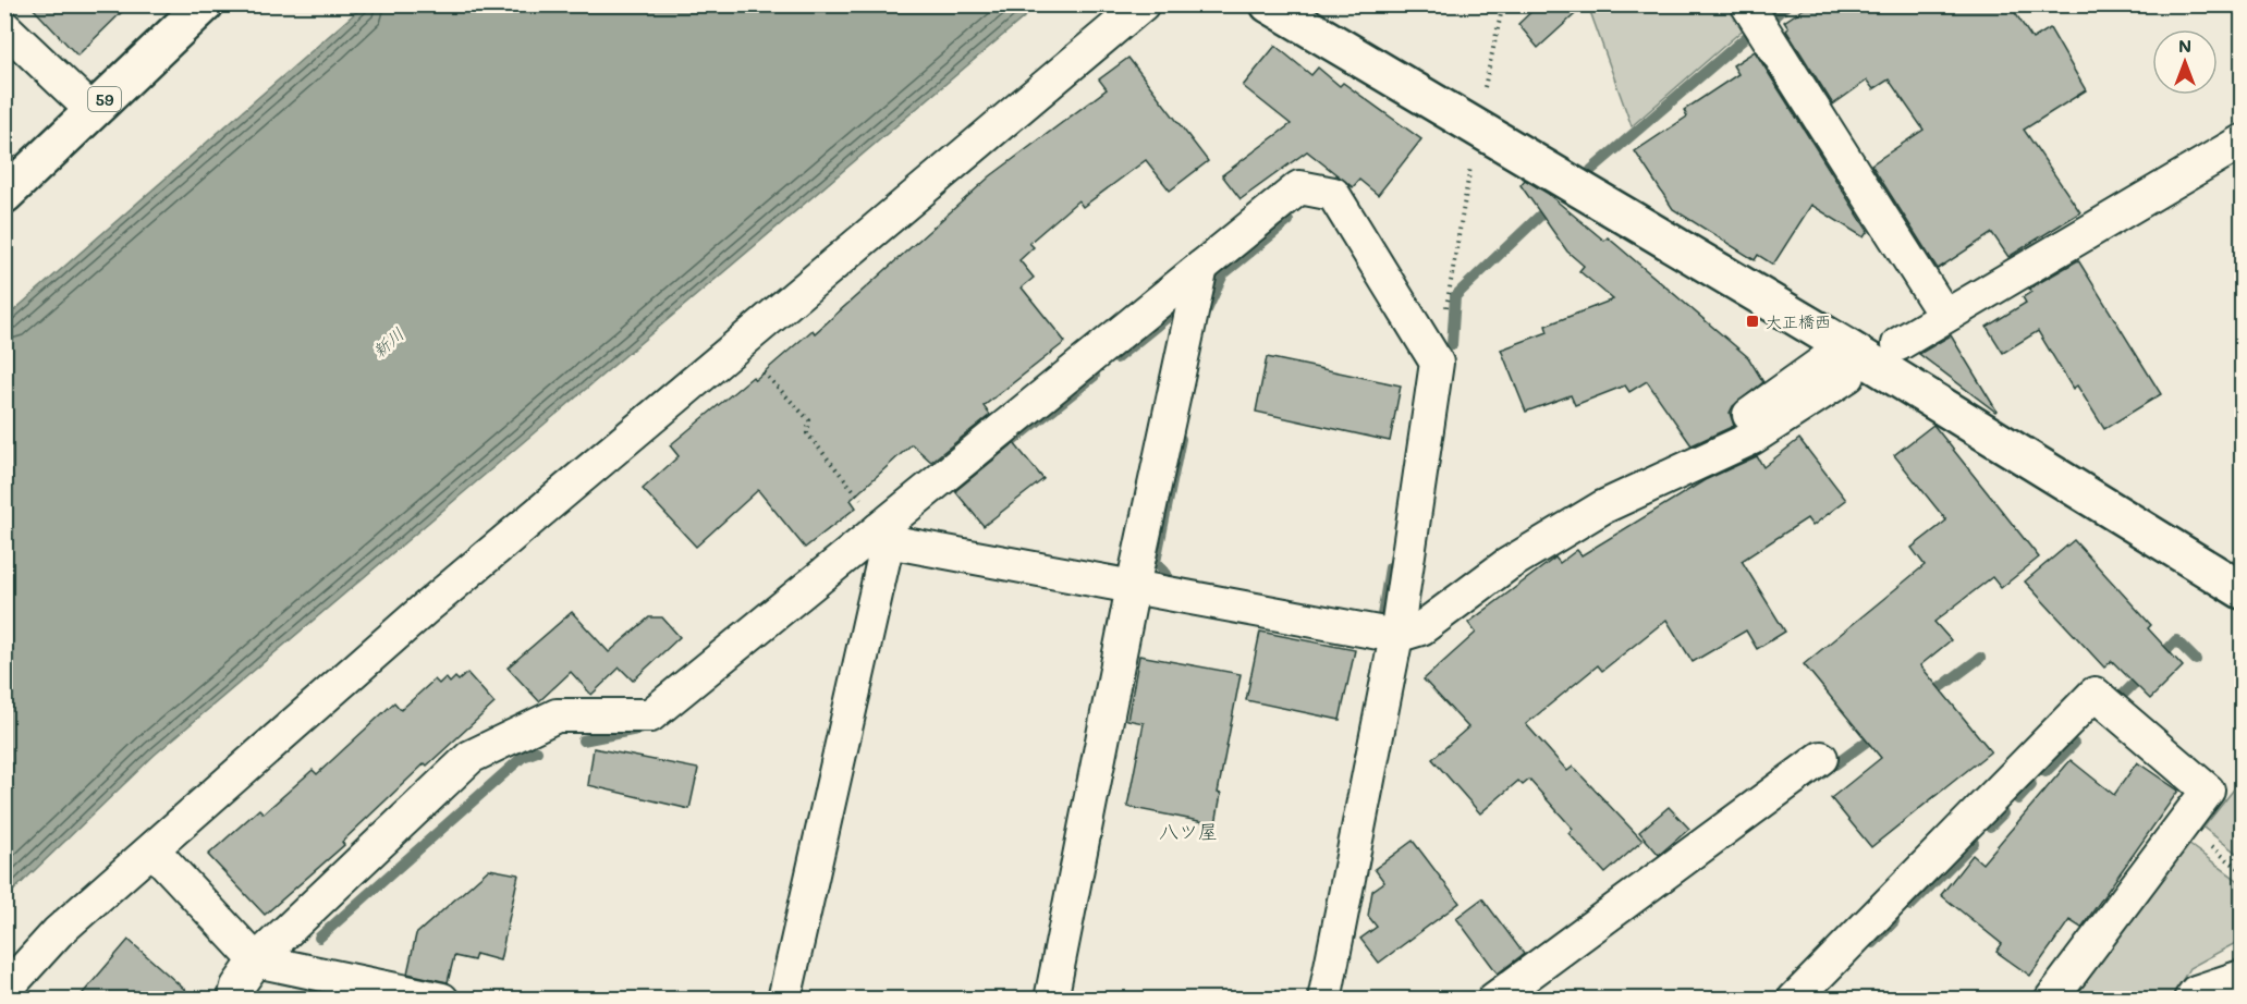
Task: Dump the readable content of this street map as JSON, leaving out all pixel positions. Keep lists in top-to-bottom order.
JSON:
{
  "streets": {
    "street": ["59"]
  },
  "districts": ["八ツ屋"],
  "water": ["新川"],
  "places": {
    "transit": ["大正橋西"]
  },
  "north": "top"
}
